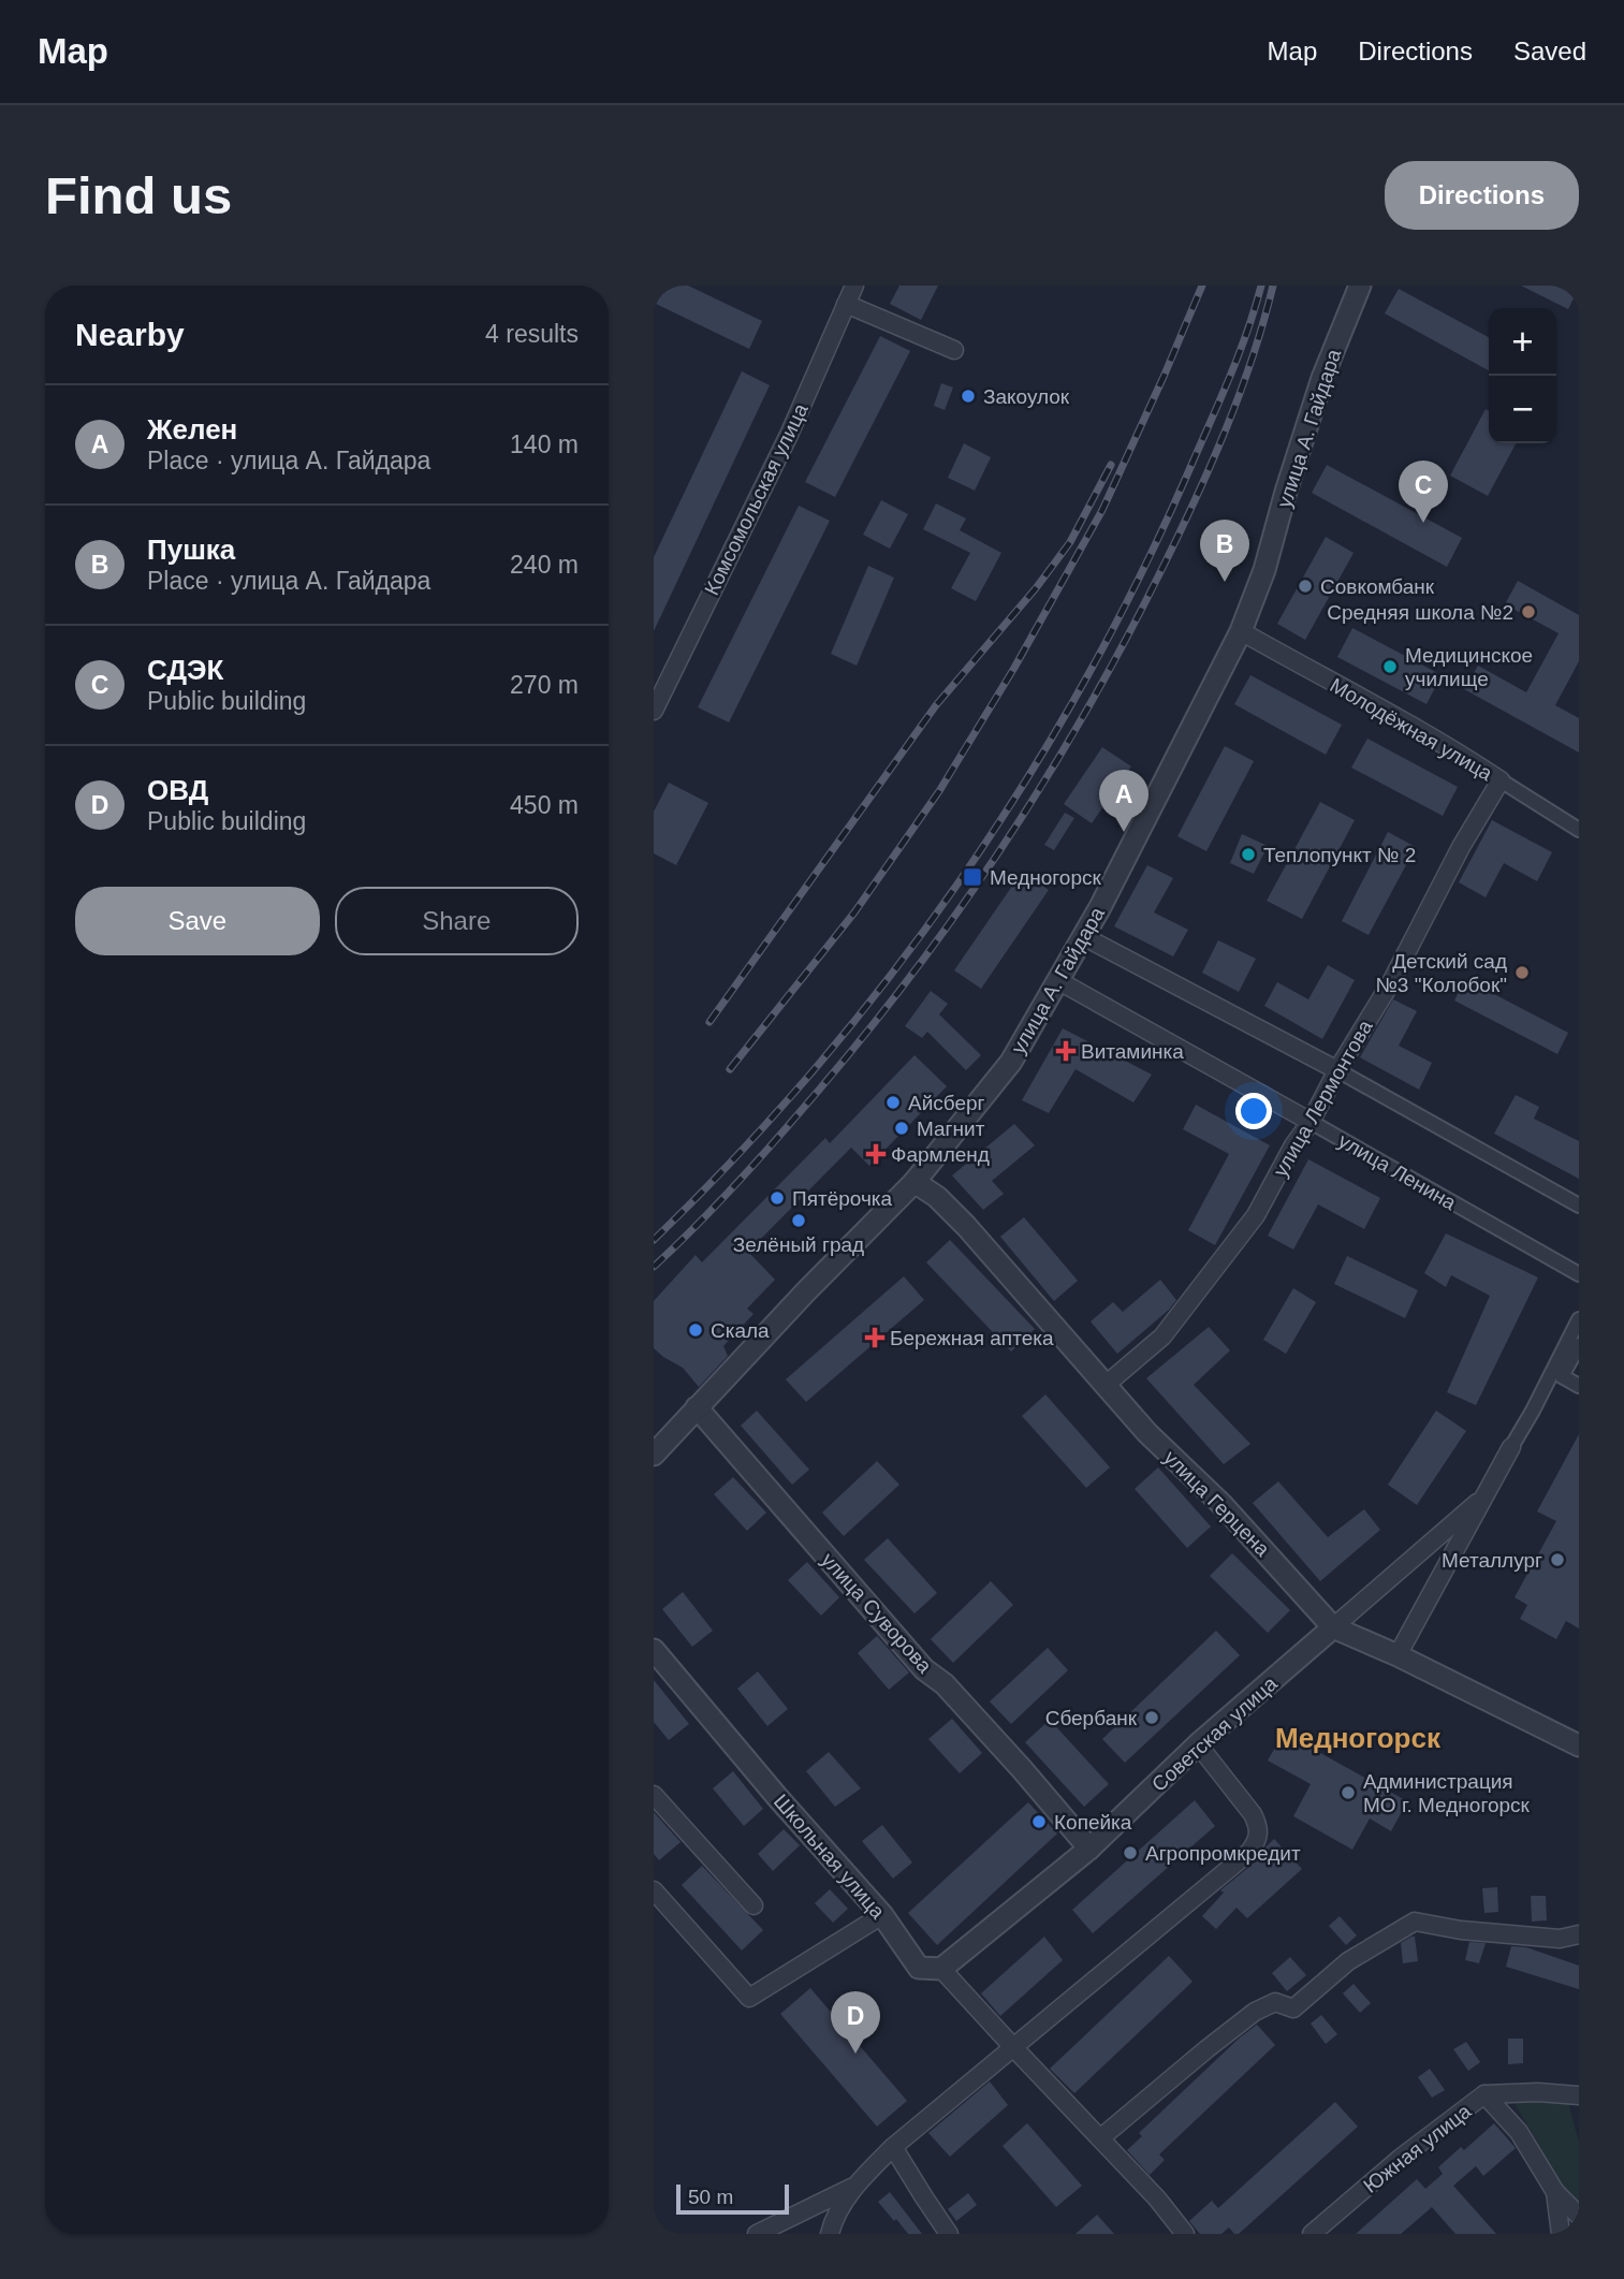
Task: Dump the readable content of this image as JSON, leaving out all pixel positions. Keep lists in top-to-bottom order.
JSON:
{
  "streets": {
    "street": [
      "улица А. Гайдара",
      "Комсомольская улица",
      "Молодёжная улица",
      "улица Лермонтова",
      "улица Ленина",
      "улица Герцена",
      "улица Суворова",
      "Советская улица",
      "Школьная улица",
      "Южная улица"
    ]
  },
  "crossings": [
    ["улица А. Гайдара", "Молодёжная улица"],
    ["улица А. Гайдара", "улица Ленина"],
    ["улица А. Гайдара", "улица Герцена"],
    ["улица А. Гайдара", "улица Суворова"],
    ["Молодёжная улица", "улица Лермонтова"],
    ["улица Лермонтова", "улица Ленина"],
    ["улица Лермонтова", "улица Герцена"],
    ["улица Герцена", "Советская улица"],
    ["улица Суворова", "Советская улица"],
    ["Советская улица", "Школьная улица"]
  ],
  "districts": ["Медногорск"],
  "places": {
    "other": [
      "Закоулок",
      "Совкомбанк",
      "Средняя школа №2",
      "Медицинское училище",
      "Теплопункт № 2",
      "Детский сад №3 \"Колобок\"",
      "Айсберг",
      "Магнит",
      "Пятёрочка",
      "Зелёный град",
      "Скала",
      "Металлург",
      "Сбербанк",
      "Администрация МО г. Медногорск",
      "Копейка",
      "Агропромкредит"
    ],
    "transit": ["Медногорск"],
    "health": ["Витаминка", "Фармленд", "Бережная аптека"]
  },
  "scale_bar": "50 m",
  "page": {
    "header": "Map",
    "nav": ["Map", "Directions", "Saved"],
    "buttons": [
      "Directions",
      ["Save", "Share"]
    ],
    "title": "Find us",
    "heading": ["Nearby", "4 results"],
    "map_buttons": ["+", "−"],
    "list": [
      {
        "mark": "A",
        "name": "Желен",
        "note": "Place · улица А. Гайдара",
        "value": "140 m"
      },
      {
        "mark": "B",
        "name": "Пушка",
        "note": "Place · улица А. Гайдара",
        "value": "240 m"
      },
      {
        "mark": "C",
        "name": "СДЭК",
        "note": "Public building",
        "value": "270 m"
      },
      {
        "mark": "D",
        "name": "ОВД",
        "note": "Public building",
        "value": "450 m"
      }
    ],
    "pins": [
      "C",
      "B",
      "A",
      "D"
    ],
    "scale": "50 m"
  }
}
